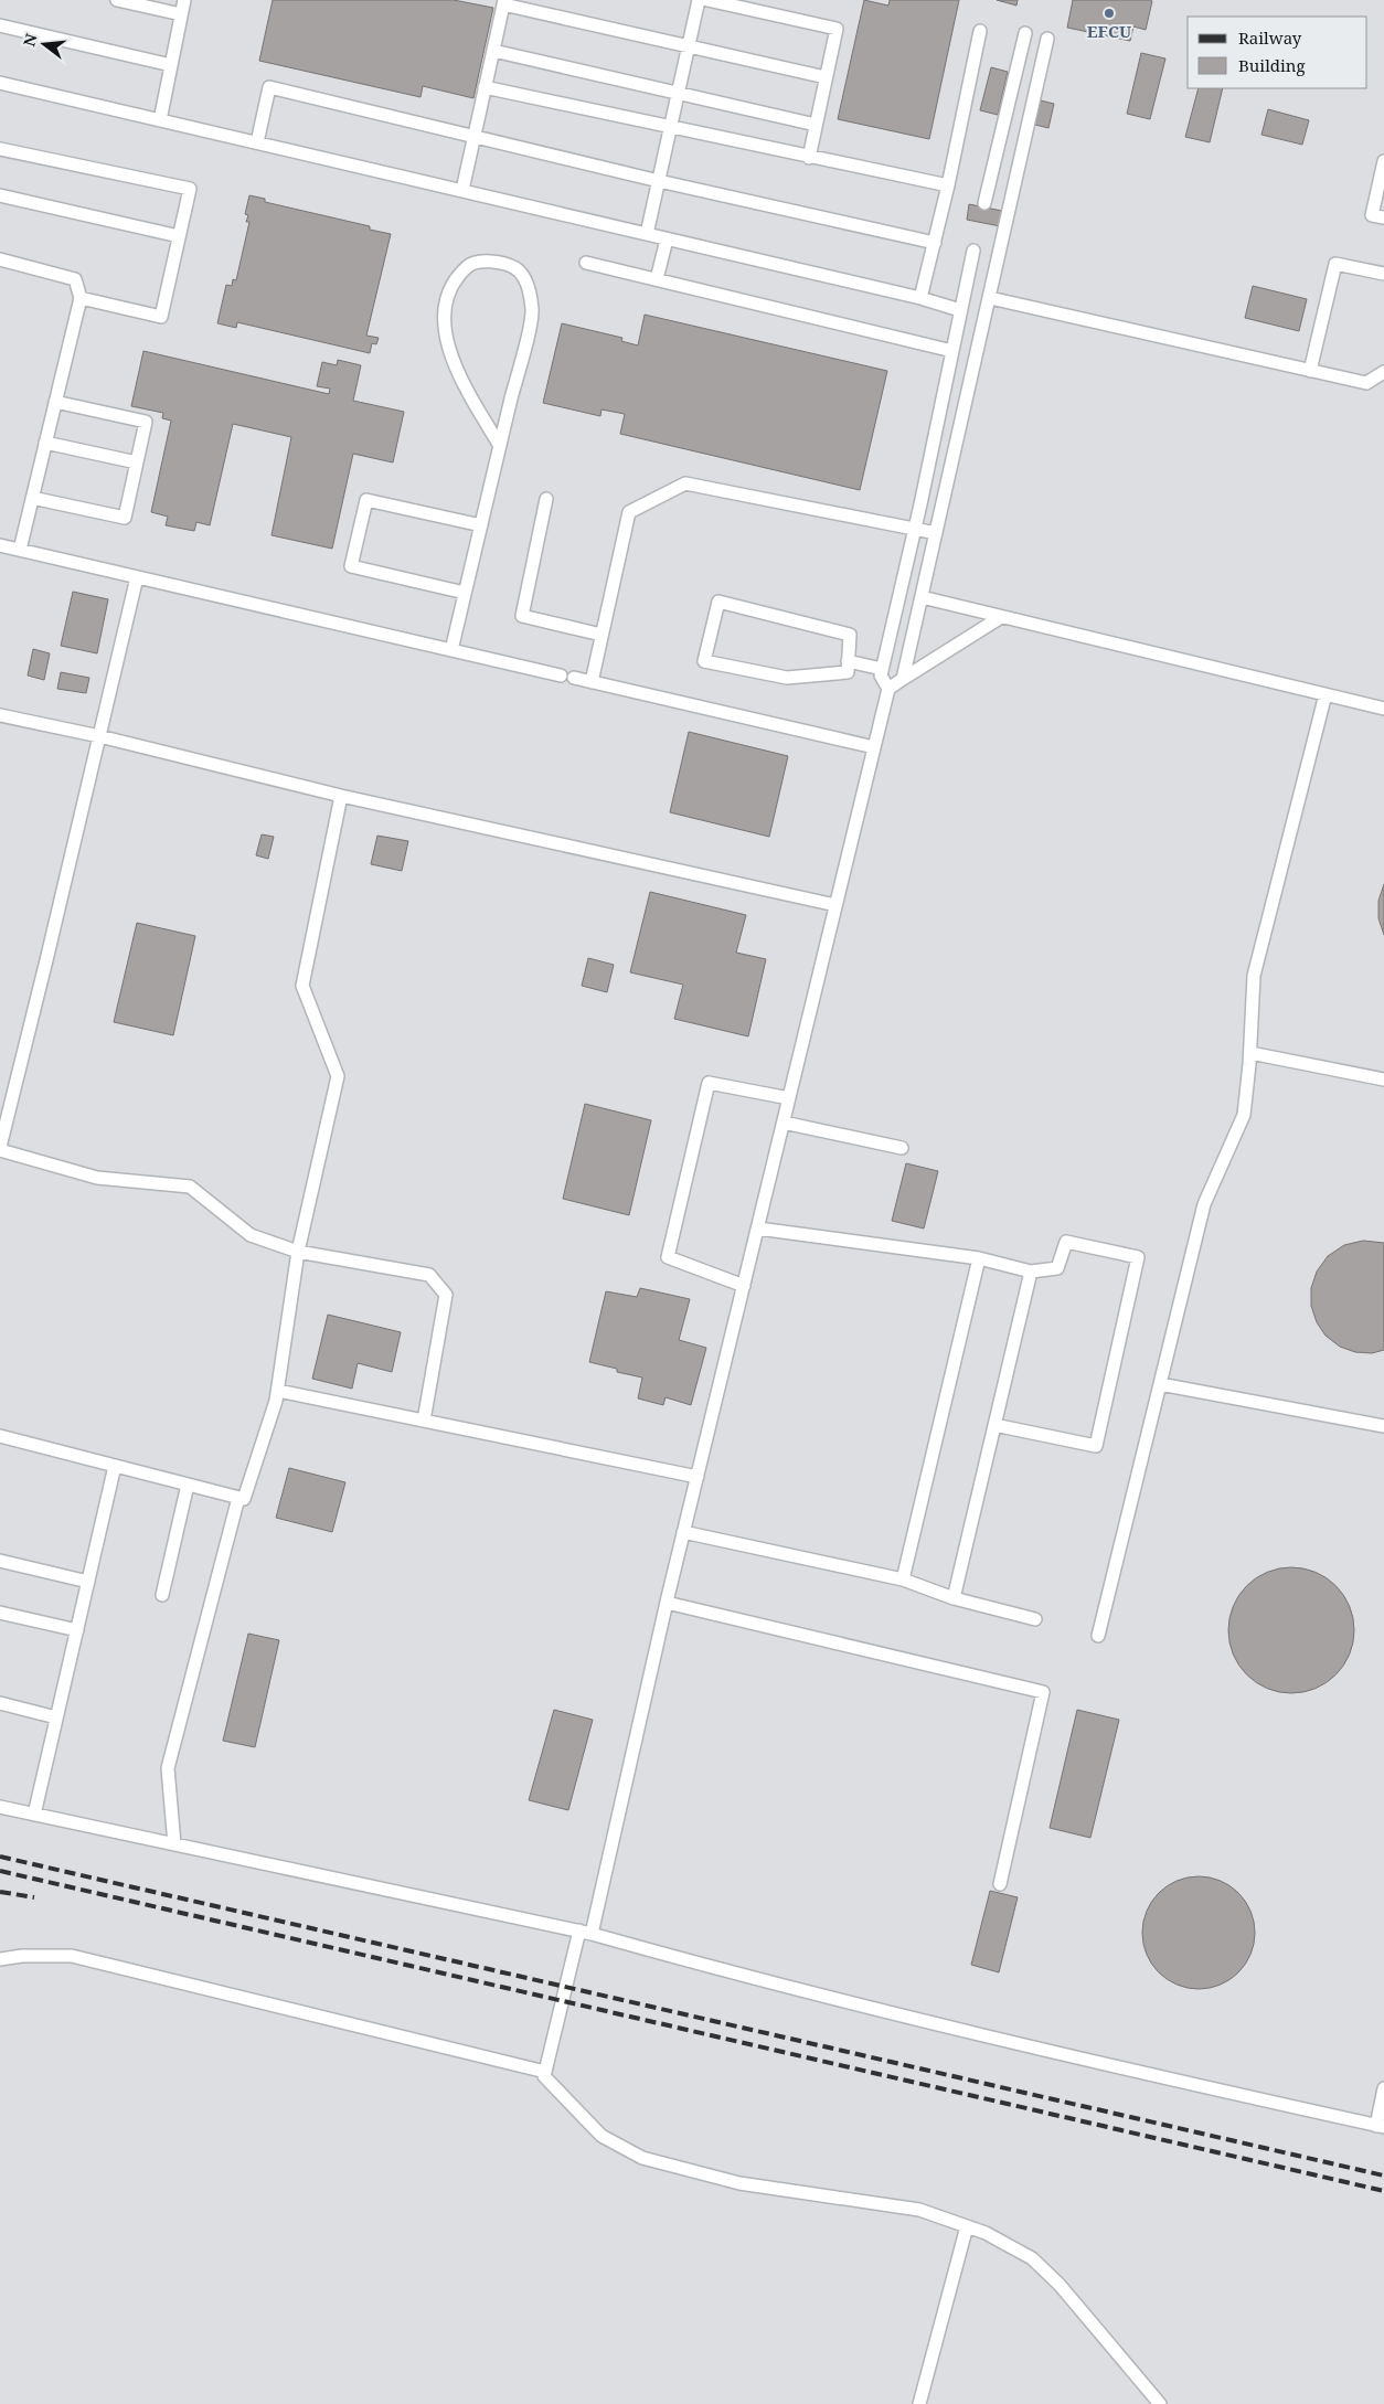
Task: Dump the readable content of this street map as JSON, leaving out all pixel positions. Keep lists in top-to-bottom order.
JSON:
{
  "places": ["EFCU"],
  "legend": ["Railway", "Building"],
  "north": "left"
}
